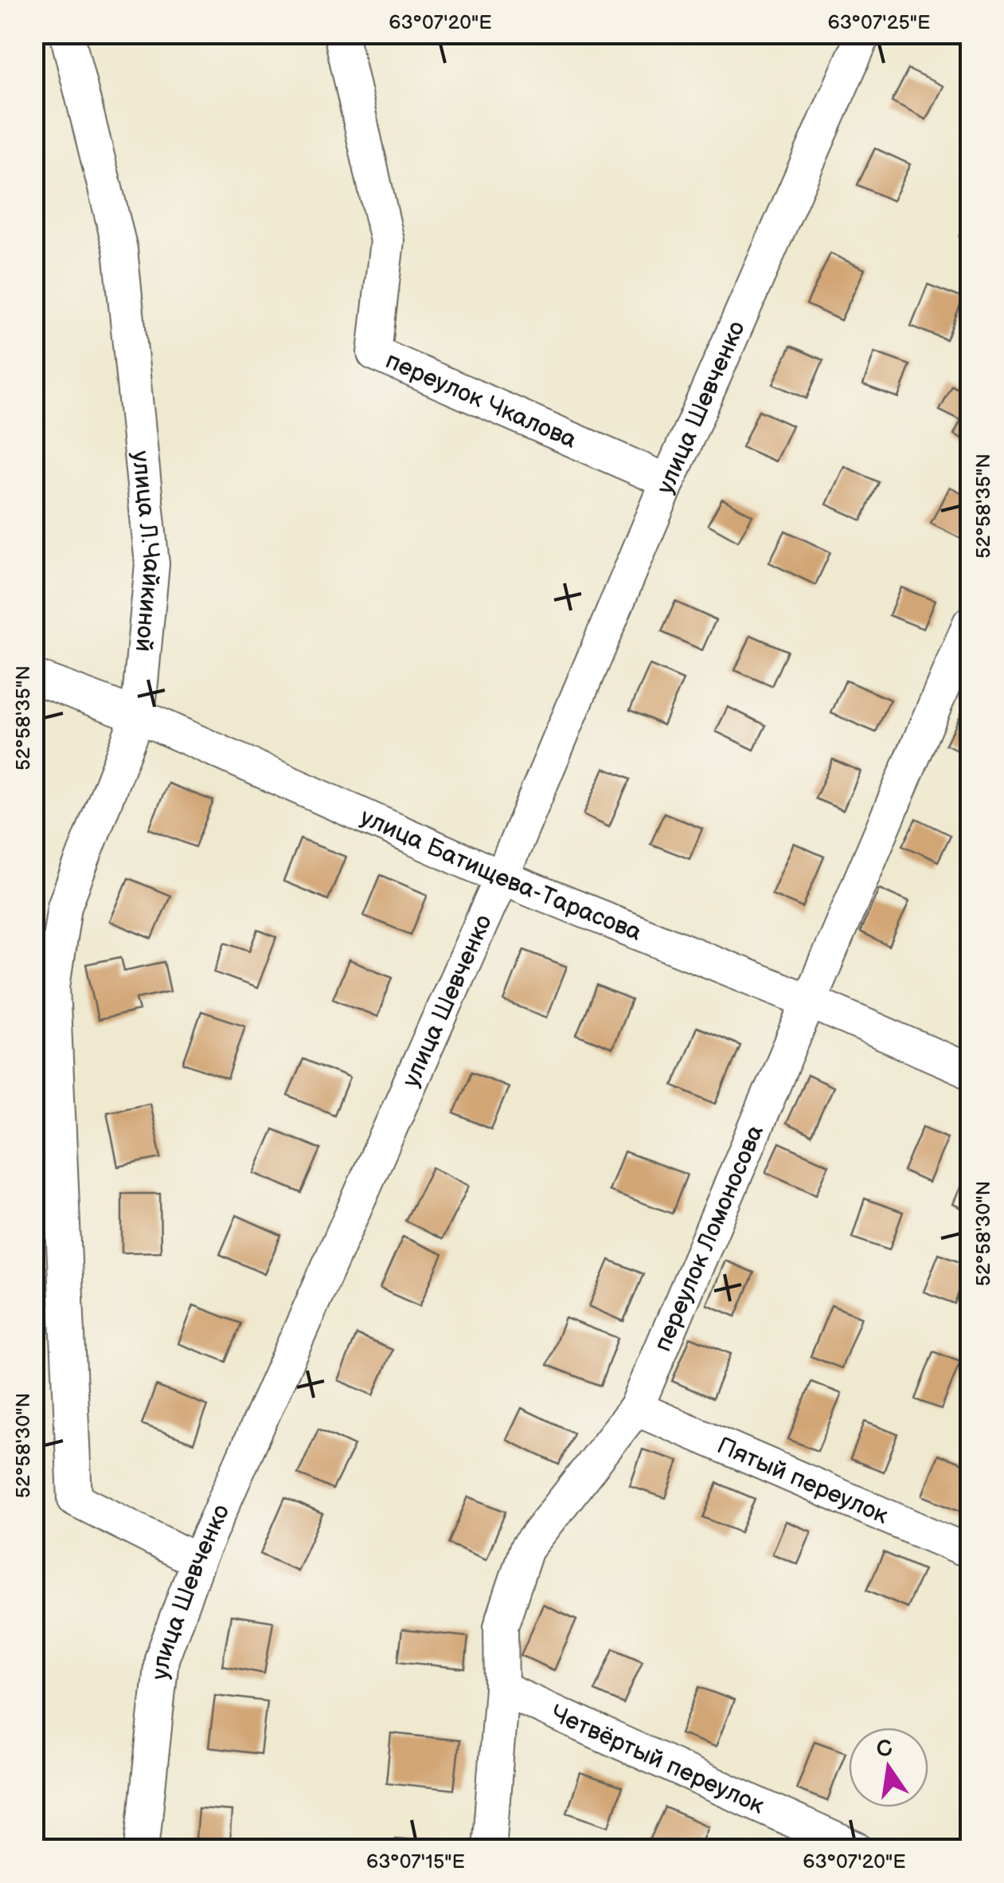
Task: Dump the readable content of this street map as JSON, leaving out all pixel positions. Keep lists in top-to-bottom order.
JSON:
{
  "streets": {
    "street": [
      "переулок Чкалова",
      "улица Шевченко",
      "улица Л.Чайкиной",
      "улица Батищева-Тарасова",
      "переулок Ломоносова",
      "Пятый переулок",
      "Четвёртый переулок"
    ]
  },
  "crossings": [
    ["переулок Чкалова", "улица Шевченко"],
    ["улица Шевченко", "улица Л.Чайкиной"],
    ["улица Шевченко", "улица Батищева-Тарасова"],
    ["улица Л.Чайкиной", "улица Батищева-Тарасова"],
    ["улица Батищева-Тарасова", "переулок Ломоносова"],
    ["переулок Ломоносова", "Пятый переулок"],
    ["переулок Ломоносова", "Четвёртый переулок"]
  ],
  "north": "top",
  "coordinates": [
    "63°07'20\"E",
    "63°07'25\"E",
    "52°58'35\"N",
    "52°58'30\"N",
    "63°07'15\"E"
  ]
}
